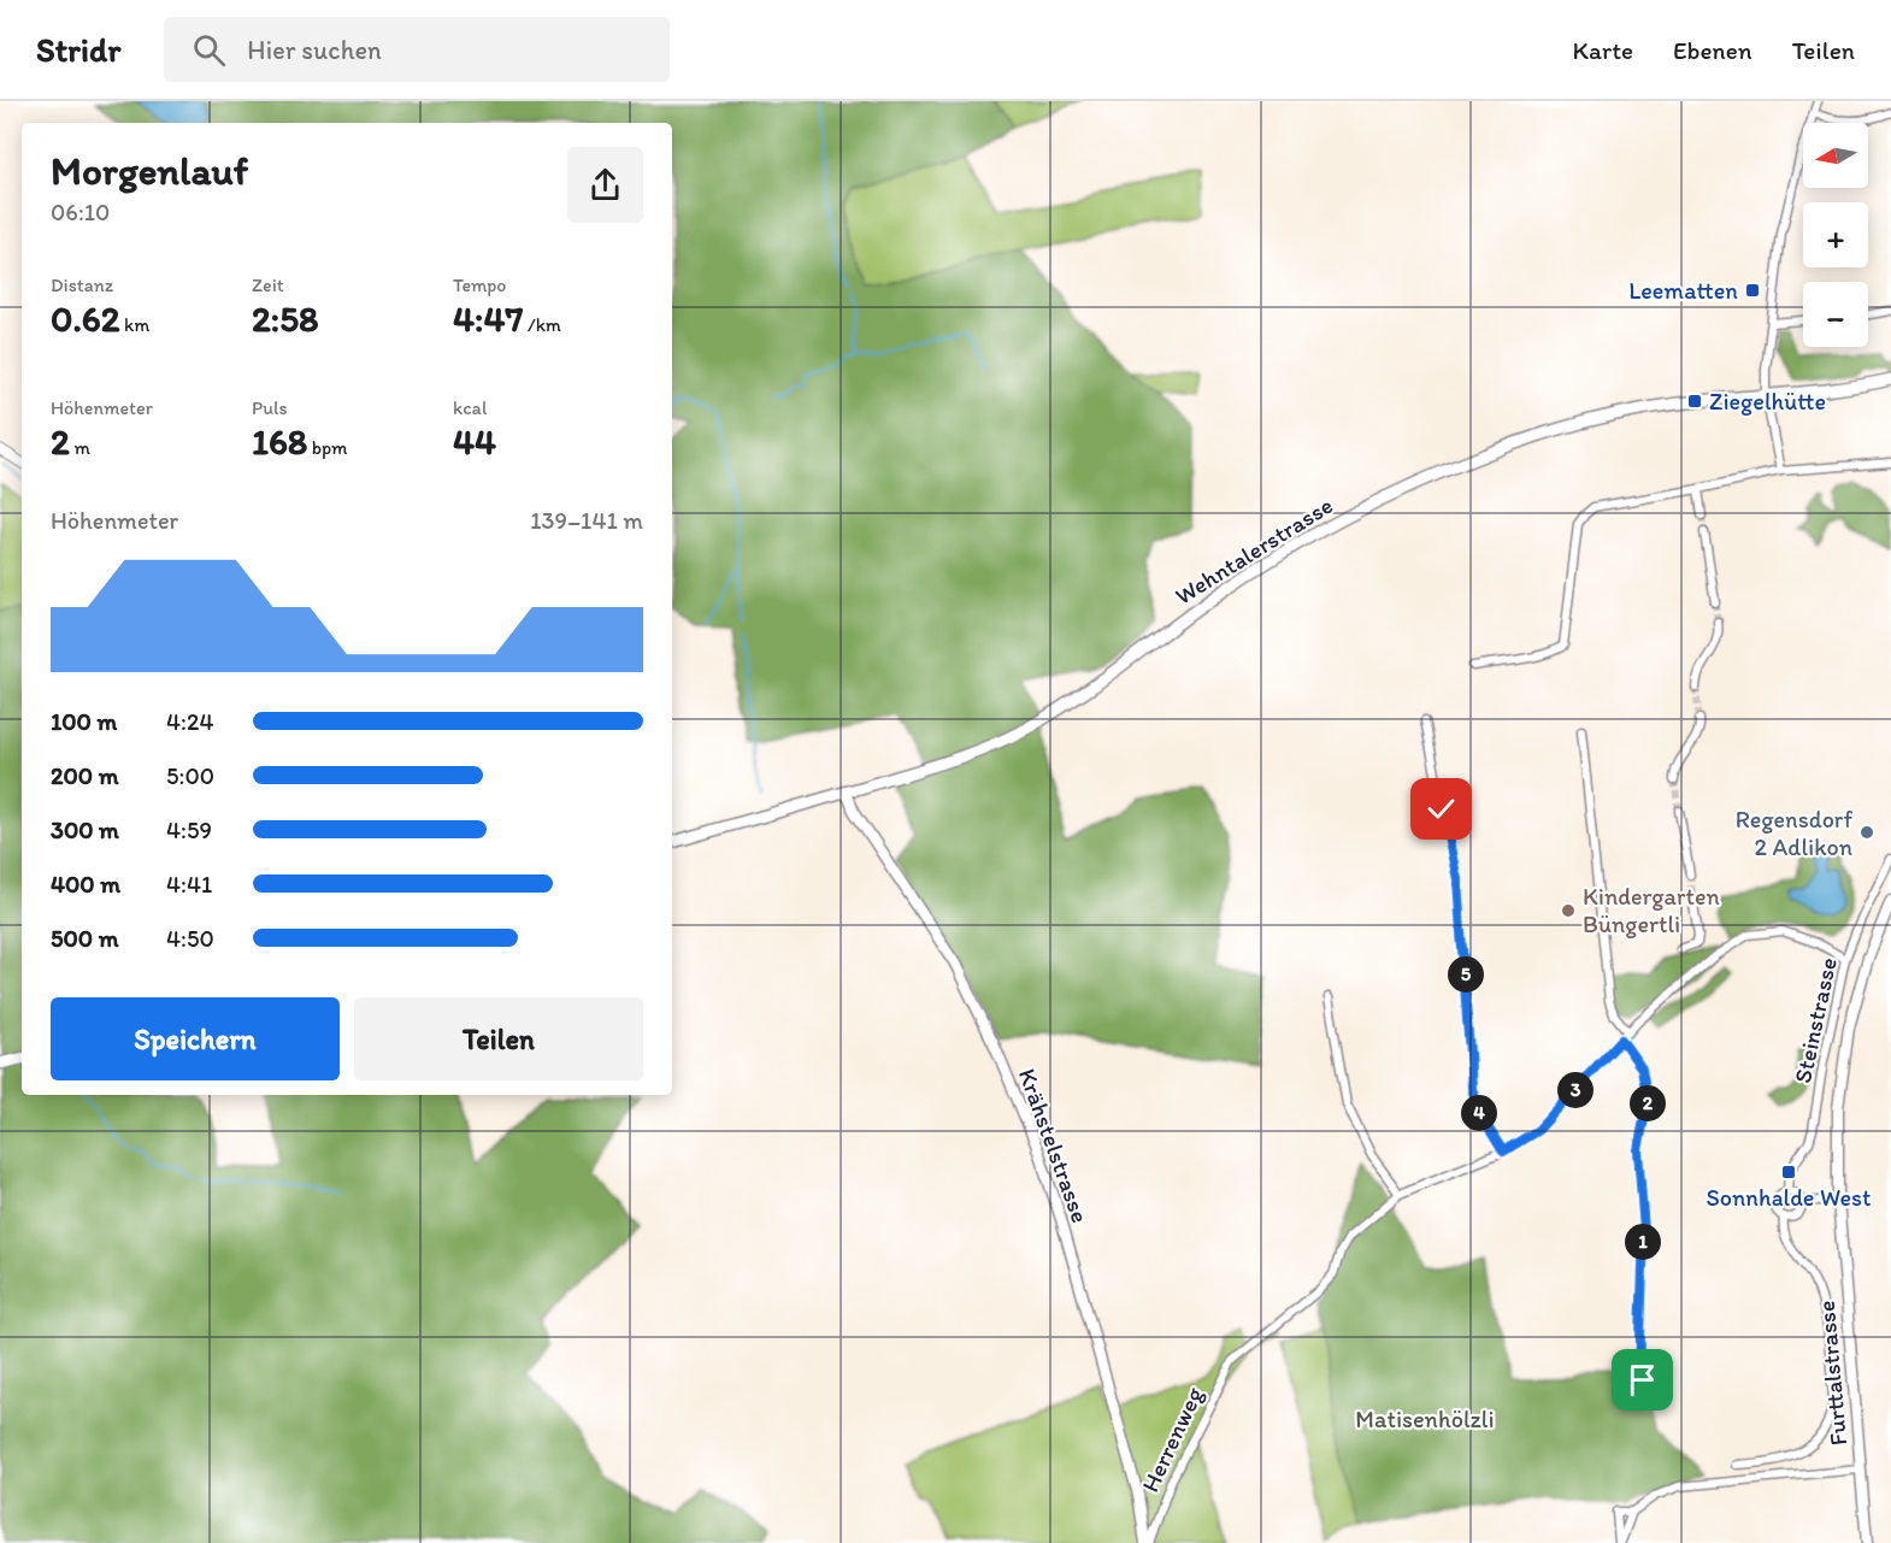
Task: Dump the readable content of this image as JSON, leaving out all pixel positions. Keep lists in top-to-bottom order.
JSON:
{
  "streets": {
    "main road": ["Wehntalerstrasse", "Krähstelstrasse", "Furttalstrasse"],
    "street": ["Steinstrasse", "Herrenweg"]
  },
  "crossings": [
    ["Wehntalerstrasse", "Krähstelstrasse"],
    ["Krähstelstrasse", "Herrenweg"]
  ],
  "parks": ["Matisenhölzli"],
  "places": {
    "transit": ["Leematten", "Ziegelhütte", "Sonnhalde West"],
    "other": ["Regensdorf 2 Adlikon", "Kindergarten Büngertli"]
  },
  "north": "left",
  "page": {
    "header": "Stridr",
    "search": "Hier suchen",
    "nav": ["Karte", "Ebenen", "Teilen"],
    "map_buttons": ["+", "−"],
    "heading": ["Morgenlauf", "06:10"],
    "stats": [
      ["Distanz", "0.62 km"],
      ["Zeit", "2:58"],
      ["Tempo", "4:47 /km"],
      ["Höhenmeter", "2 m"],
      ["Puls", "168 bpm"],
      ["kcal", "44"]
    ],
    "chart": ["Höhenmeter", "139–141 m"],
    "list": [
      {
        "name": "100 m",
        "note": "4:24"
      },
      {
        "name": "200 m",
        "note": "5:00"
      },
      {
        "name": "300 m",
        "note": "4:59"
      },
      {
        "name": "400 m",
        "note": "4:41"
      },
      {
        "name": "500 m",
        "note": "4:50"
      }
    ],
    "pins": [
      "5",
      "3",
      "2",
      "4",
      "1"
    ],
    "buttons": ["Speichern", "Teilen"]
  }
}
